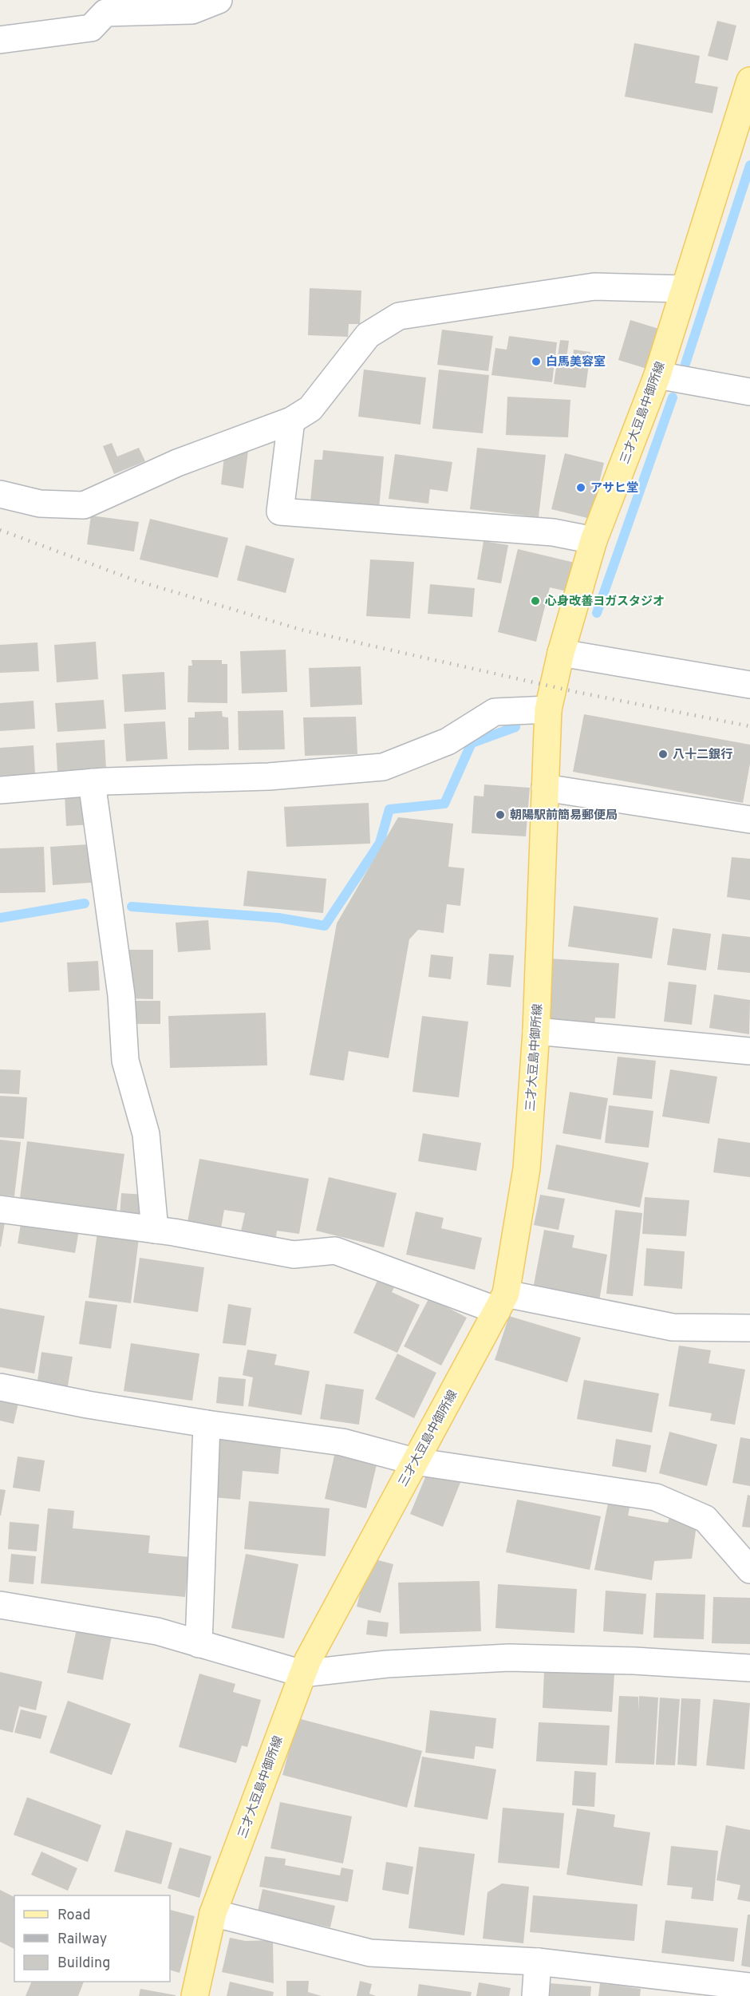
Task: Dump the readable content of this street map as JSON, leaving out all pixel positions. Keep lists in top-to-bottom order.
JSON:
{
  "streets": {
    "main road": ["三才大豆島中御所線"]
  },
  "places": [
    "白馬美容室",
    "アサヒ堂",
    "心身改善ヨガスタジオ",
    "八十二銀行",
    "朝陽駅前簡易郵便局"
  ],
  "legend": ["Road", "Railway", "Building"]
}
